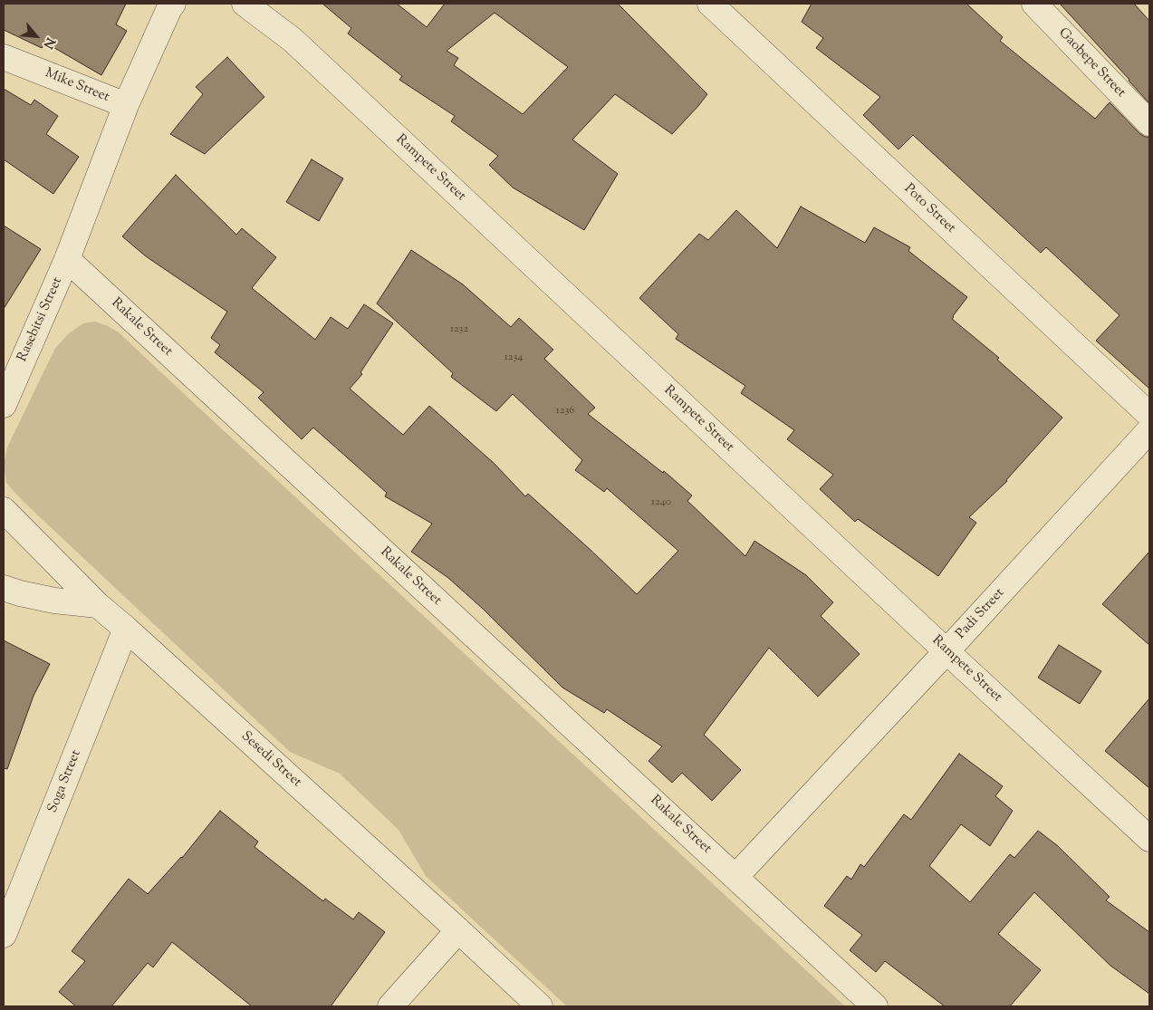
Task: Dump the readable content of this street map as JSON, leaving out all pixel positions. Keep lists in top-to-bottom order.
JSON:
{
  "streets": {
    "street": [
      "Gaobepe Street",
      "Mike Street",
      "Rampete Street",
      "Poto Street",
      "Rasebitsi Street",
      "Rakale Street",
      "Padi Street",
      "Sesedi Street",
      "Soga Street"
    ]
  },
  "crossings": [
    ["Rampete Street", "Padi Street"],
    ["Rasebitsi Street", "Rakale Street"],
    ["Rakale Street", "Padi Street"],
    ["Sesedi Street", "Soga Street"]
  ],
  "house_numbers": [
    "1232",
    "1234",
    "1236",
    "1240"
  ],
  "north": "bottom right"
}
